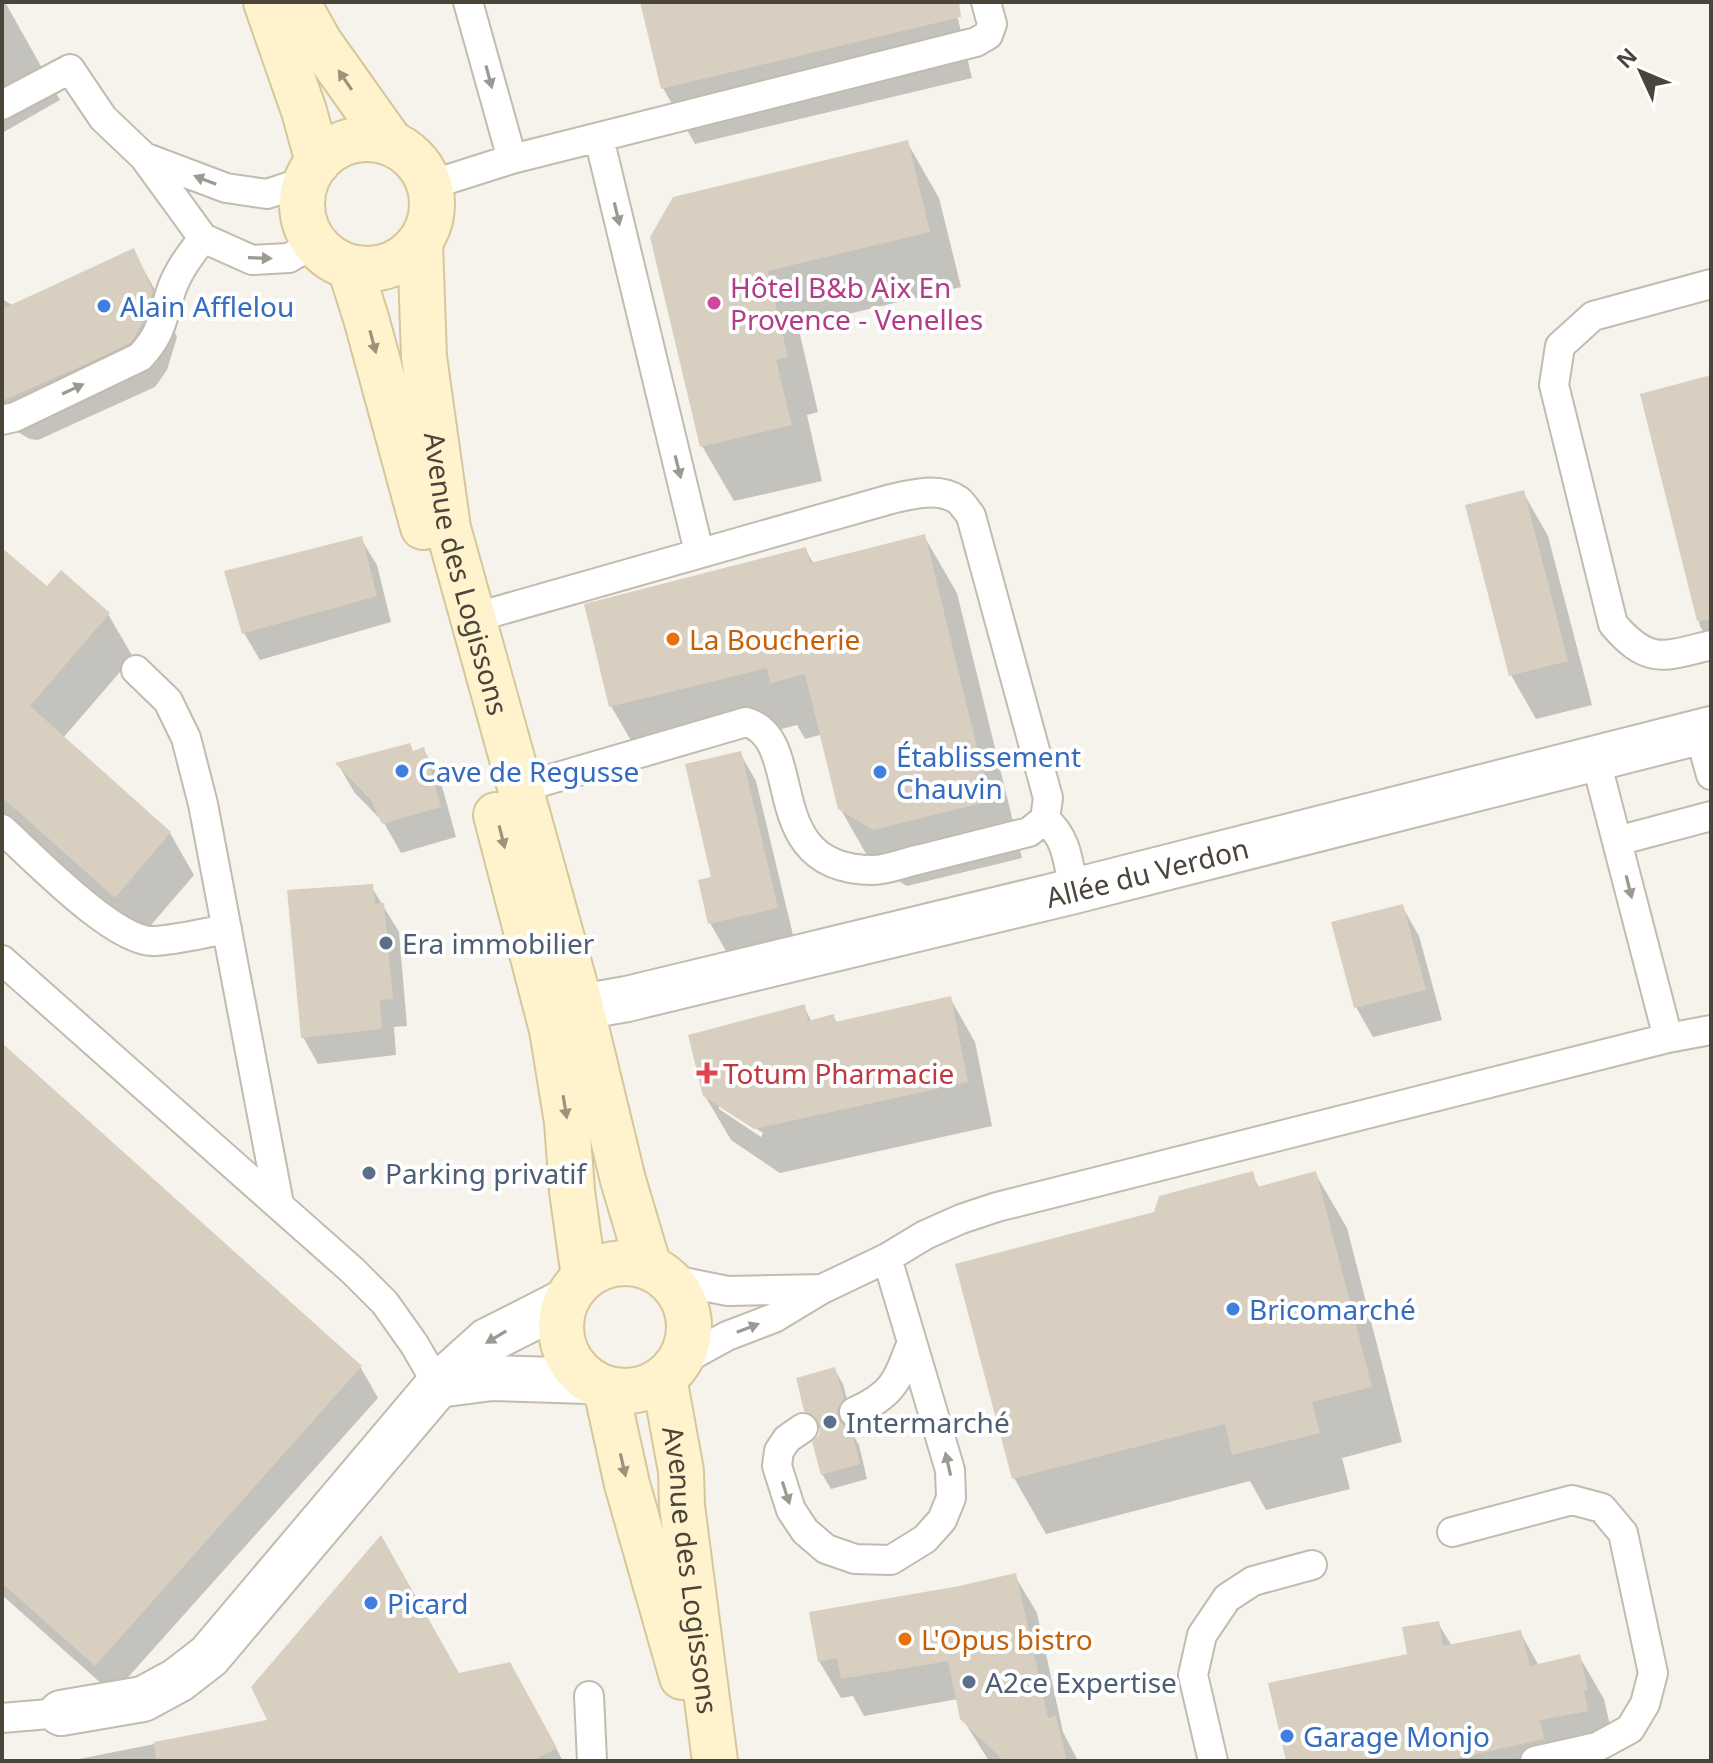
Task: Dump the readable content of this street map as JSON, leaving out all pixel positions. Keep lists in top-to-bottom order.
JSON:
{
  "streets": {
    "main road": ["Avenue des Logissons"],
    "street": ["Allée du Verdon"]
  },
  "crossings": [
    ["Avenue des Logissons", "Allée du Verdon"]
  ],
  "places": {
    "other": [
      "Hôtel B&b Aix En Provence - Venelles",
      "Alain Afflelou",
      "La Boucherie",
      "Cave de Regusse",
      "Établissement Chauvin",
      "Era immobilier",
      "Parking privatif",
      "Bricomarché",
      "Intermarché",
      "Picard",
      "L'Opus bistro",
      "A2ce Expertise",
      "Garage Monjo"
    ],
    "health": ["Totum Pharmacie"]
  },
  "north": "top left"
}
